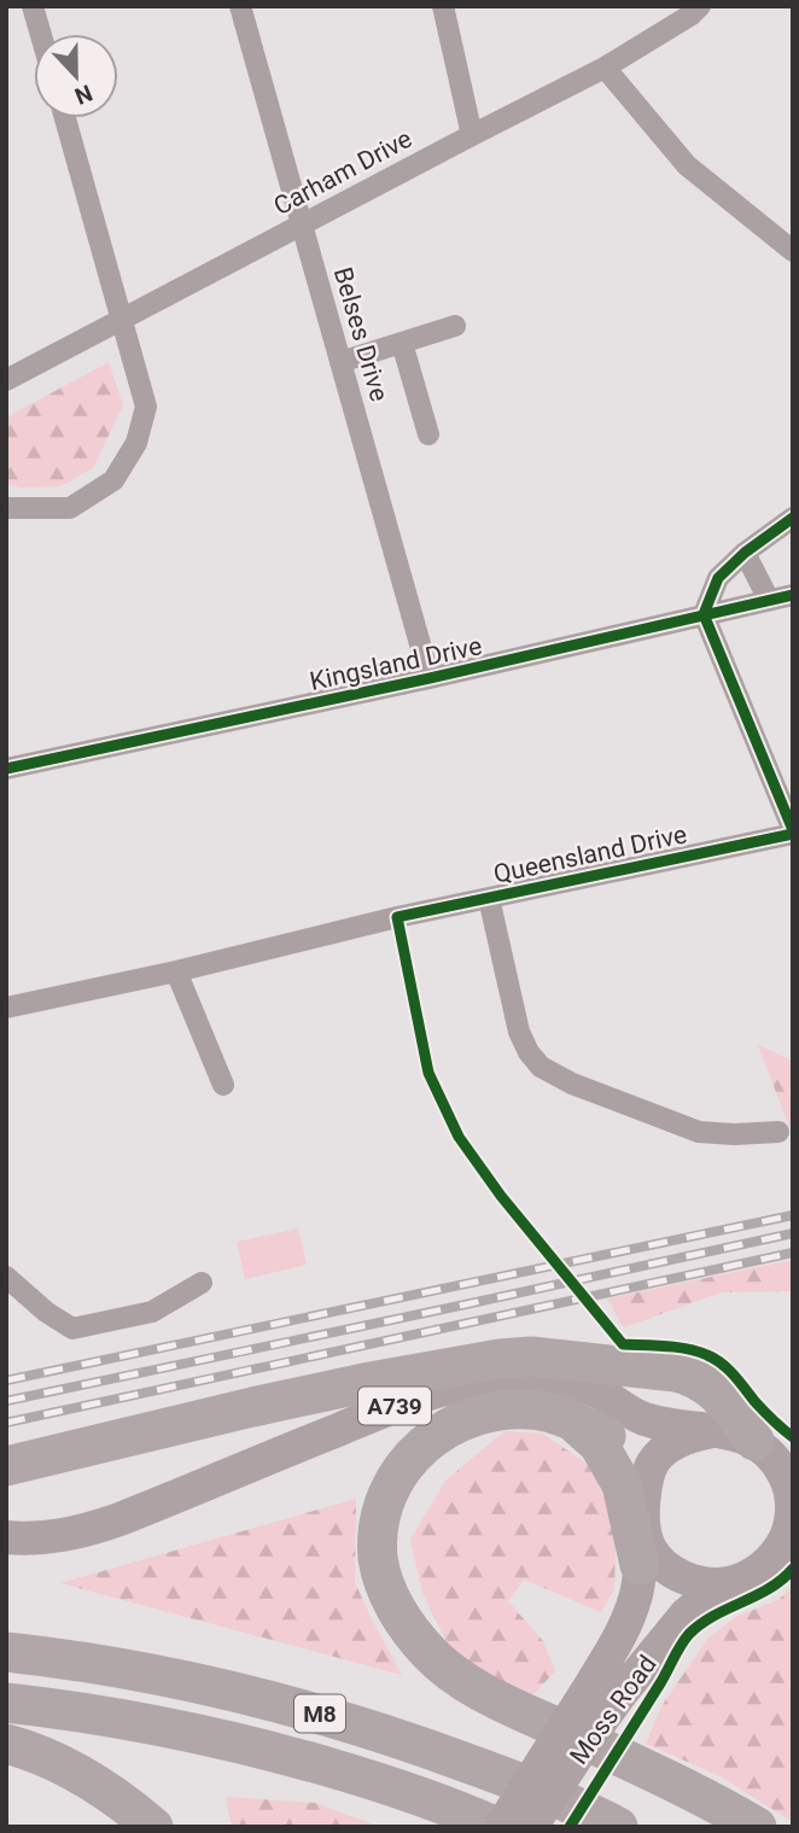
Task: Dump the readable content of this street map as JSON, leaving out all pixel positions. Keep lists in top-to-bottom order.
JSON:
{
  "streets": {
    "highway": ["M8"],
    "main road": ["A739", "Moss Road"],
    "street": [
      "Carham Drive",
      "Belses Drive",
      "Kingsland Drive",
      "Queensland Drive"
    ]
  },
  "crossings": [
    ["Carham Drive", "Belses Drive"],
    ["Belses Drive", "Kingsland Drive"],
    ["A739", "Moss Road"],
    ["Moss Road", "M8"]
  ],
  "north": "bottom"
}
